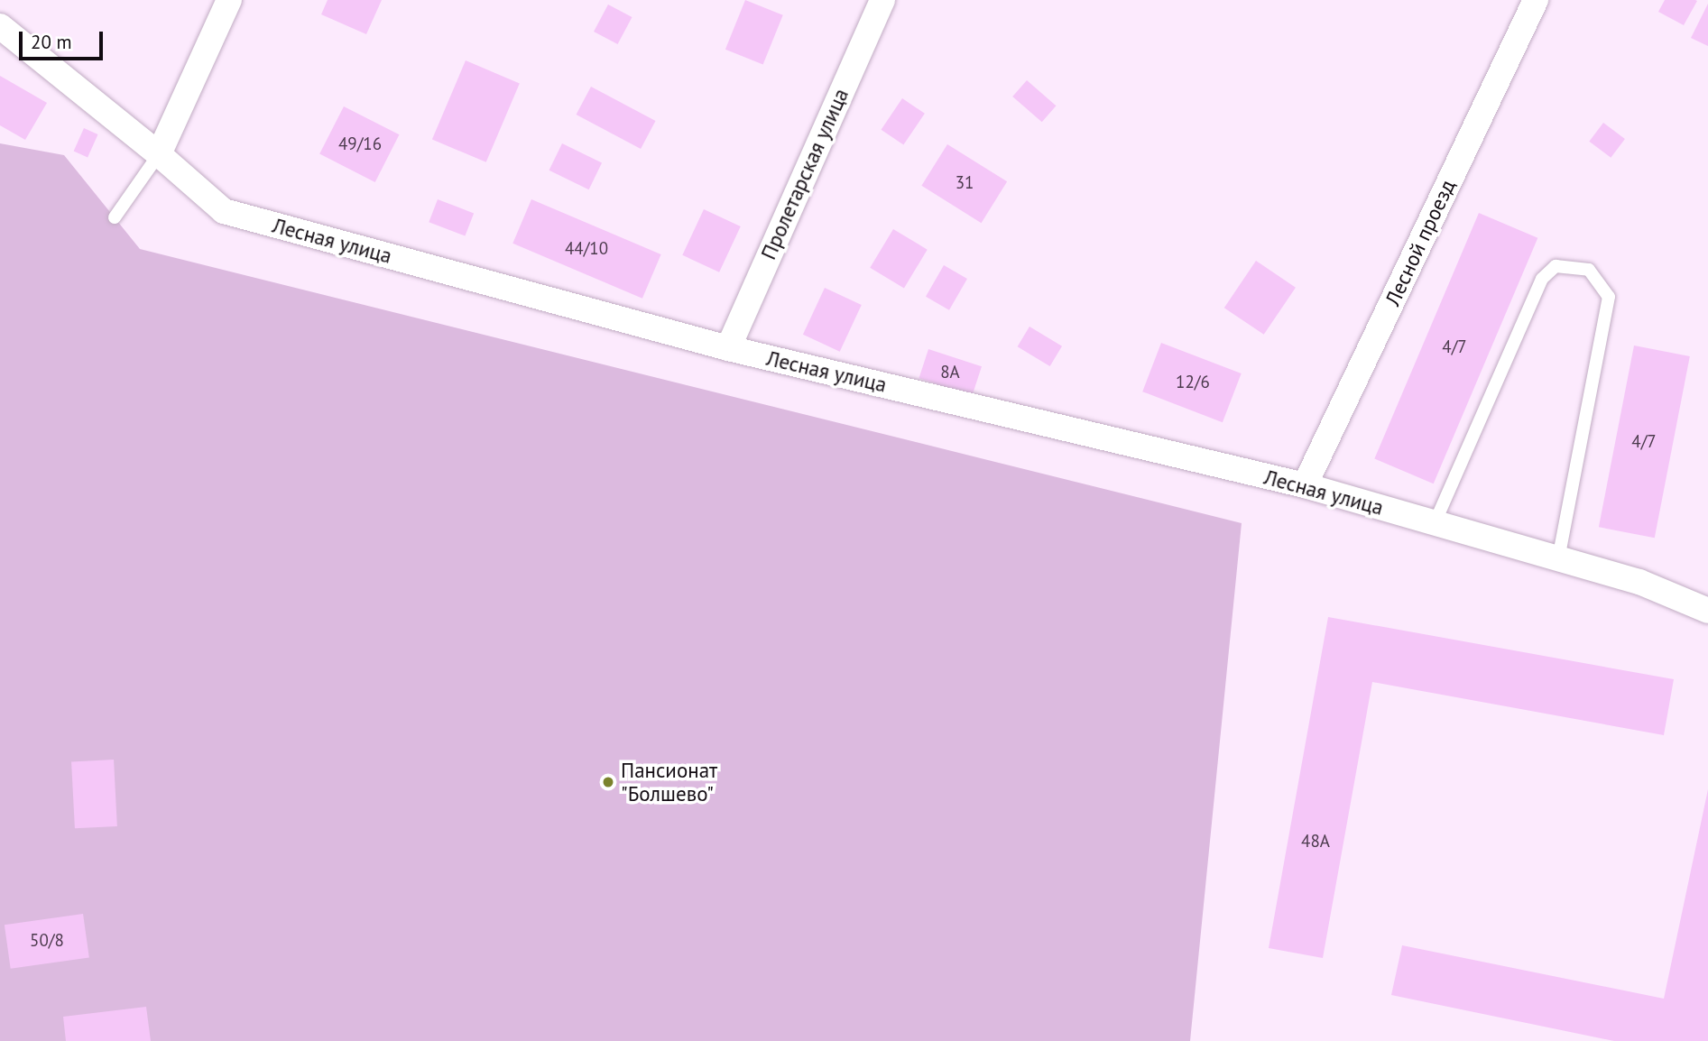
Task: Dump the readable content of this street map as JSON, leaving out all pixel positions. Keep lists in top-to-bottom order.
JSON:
{
  "streets": {
    "street": ["Пролетарская улица", "Лесная улица", "Лесной проезд"]
  },
  "crossings": [
    ["Пролетарская улица", "Лесная улица"],
    ["Лесная улица", "Лесной проезд"]
  ],
  "places": ["Пансионат \"Болшево\""],
  "house_numbers": [
    "49/16",
    "31",
    "44/10",
    "4/7",
    "8А",
    "12/6",
    "4/7",
    "48А",
    "50/8"
  ],
  "scale_bar": "20 m"
}
